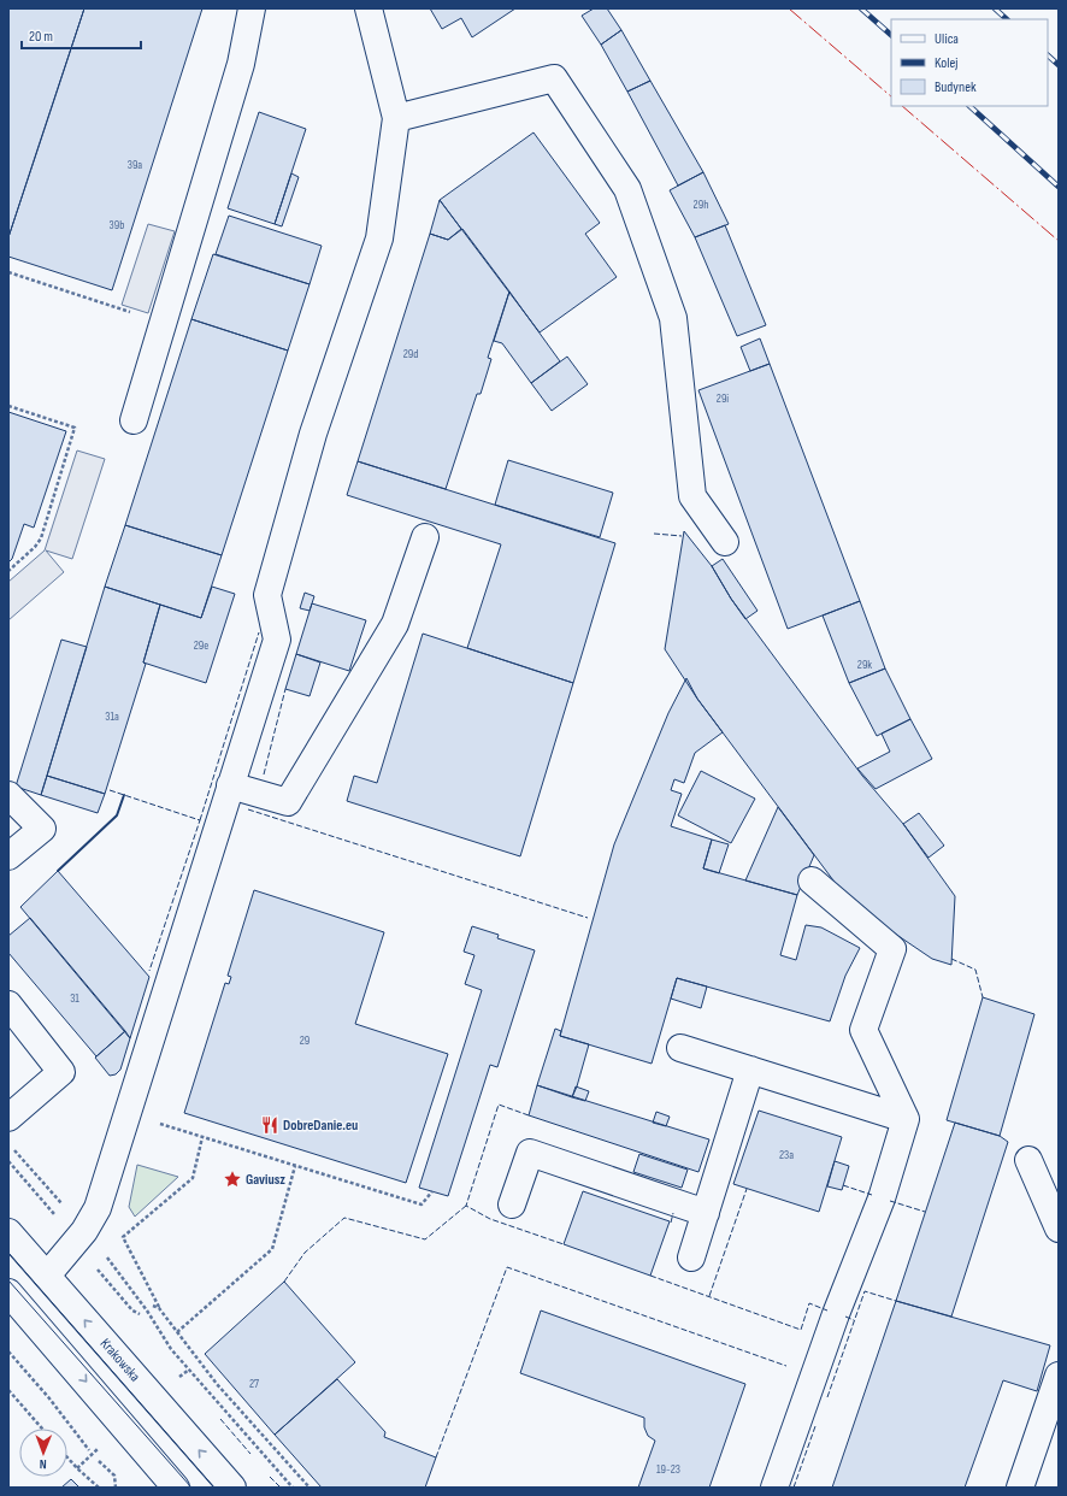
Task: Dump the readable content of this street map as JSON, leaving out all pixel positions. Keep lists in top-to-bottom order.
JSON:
{
  "streets": {
    "main road": ["Krakowska"]
  },
  "places": {
    "restaurant": ["DobreDanie.eu"],
    "place": ["Gaviusz"]
  },
  "house_numbers": [
    "39a",
    "29h",
    "39b",
    "29d",
    "29i",
    "29e",
    "29k",
    "31a",
    "31",
    "29",
    "23a",
    "27",
    "19-23"
  ],
  "legend": ["Ulica", "Kolej", "Budynek"],
  "scale_bar": "20 m",
  "north": "bottom"
}
